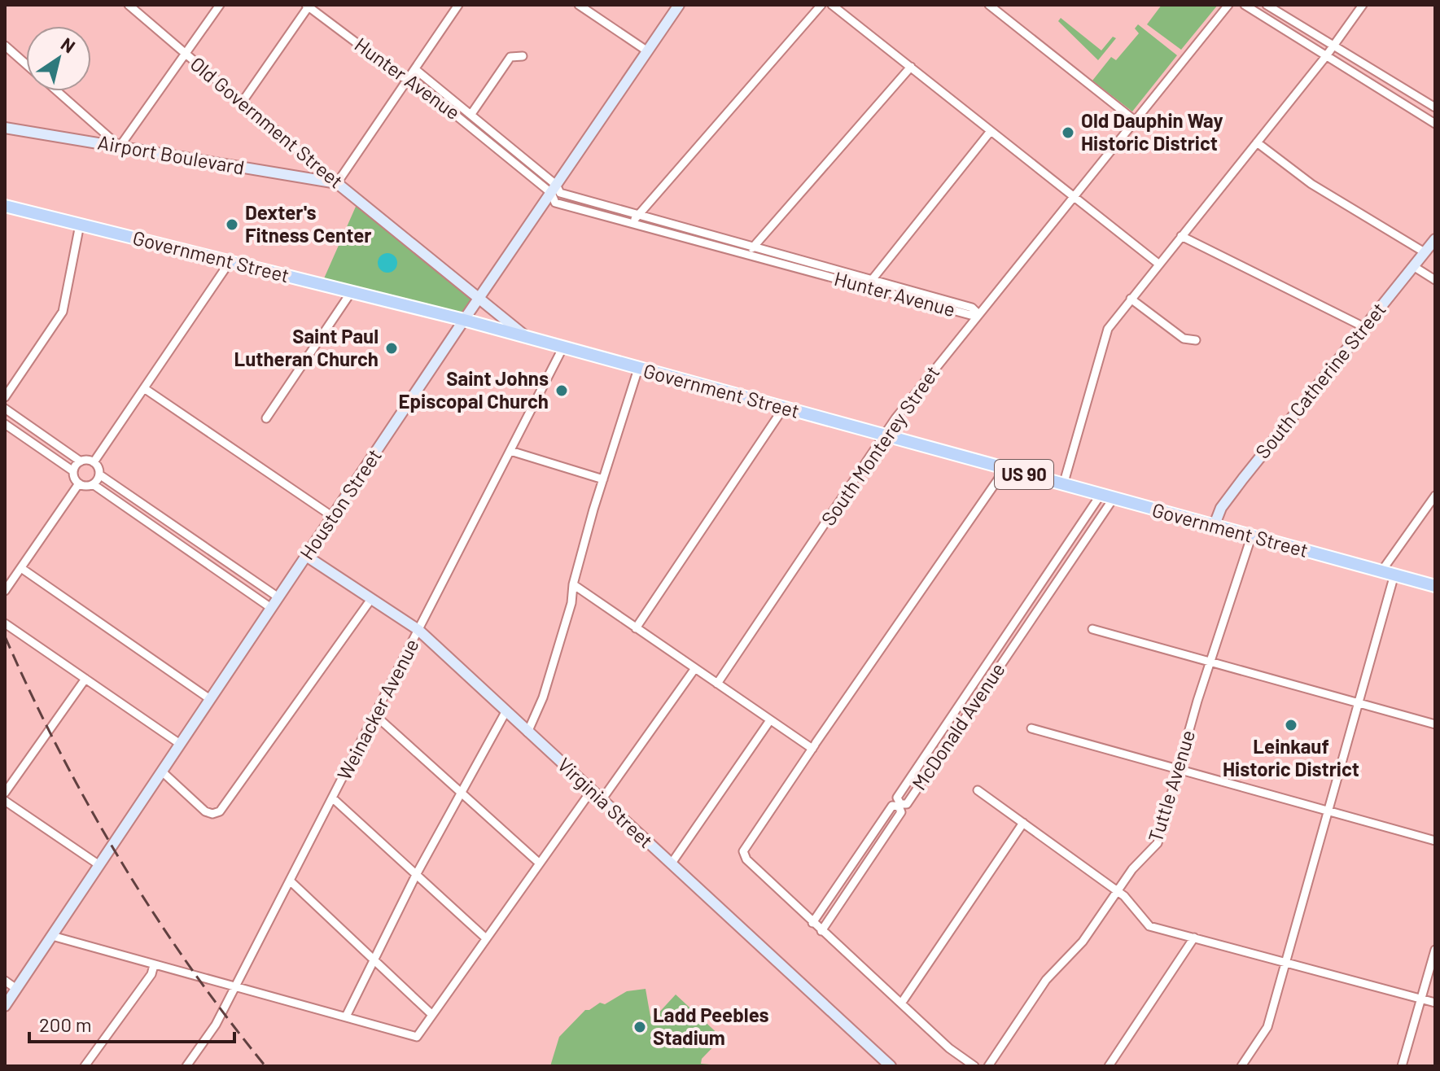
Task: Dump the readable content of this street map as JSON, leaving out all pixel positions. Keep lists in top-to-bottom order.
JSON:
{
  "streets": {
    "main road": ["Government Street", "US 90"],
    "street": [
      "Hunter Avenue",
      "Old Government Street",
      "Airport Boulevard",
      "South Catherine Street",
      "South Monterey Street",
      "Houston Street",
      "Weinacker Avenue",
      "McDonald Avenue",
      "Tuttle Avenue",
      "Virginia Street"
    ]
  },
  "crossings": [
    ["Hunter Avenue", "South Monterey Street"],
    ["Hunter Avenue", "Houston Street"],
    ["Old Government Street", "Airport Boulevard"],
    ["Old Government Street", "Government Street"],
    ["Old Government Street", "Houston Street"],
    ["Government Street", "South Catherine Street"],
    ["Government Street", "South Monterey Street"],
    ["Government Street", "Houston Street"],
    ["Government Street", "Weinacker Avenue"],
    ["Government Street", "McDonald Avenue"],
    ["Government Street", "Tuttle Avenue"],
    ["Houston Street", "Virginia Street"],
    ["Weinacker Avenue", "Virginia Street"]
  ],
  "places": [
    "Old Dauphin Way Historic District",
    "Dexter's Fitness Center",
    "Saint Paul Lutheran Church",
    "Saint Johns Episcopal Church",
    "Leinkauf Historic District",
    "Ladd Peebles Stadium"
  ],
  "scale_bar": "200 m",
  "north": "top right"
}
